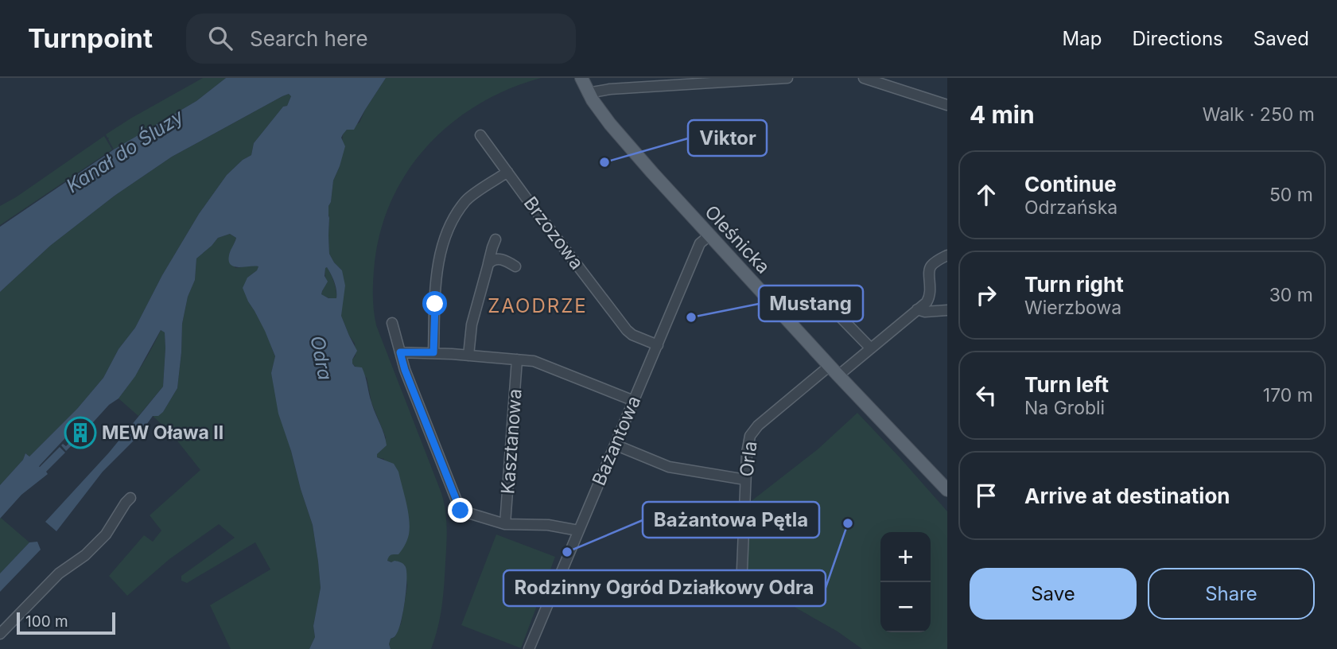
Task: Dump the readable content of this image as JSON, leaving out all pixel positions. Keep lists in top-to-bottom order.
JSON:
{
  "streets": {
    "main road": ["Oleśnicka"],
    "street": [
      "Brzozowa",
      "Bażantowa",
      "Kasztanowa",
      "Orla"
    ]
  },
  "crossings": [
    ["Brzozowa", "Bażantowa"],
    ["Oleśnicka", "Bażantowa"],
    ["Oleśnicka", "Orla"]
  ],
  "districts": ["ZAODRZE"],
  "water": ["Kanał do Śluzy", "Odra"],
  "places": {
    "other": [
      "Viktor",
      "Mustang",
      "Rodzinny Ogród Działkowy Odra",
      "Bażantowa Pętla"
    ],
    "building": ["MEW Oława II"]
  },
  "scale_bar": "100 m",
  "page": {
    "header": "Turnpoint",
    "search": "Search here",
    "nav": ["Map", "Directions", "Saved"],
    "heading": ["4 min", "Walk · 250 m"],
    "list": [
      ["Continue", "Odrzańska", "50 m"],
      ["Turn right", "Wierzbowa", "30 m"],
      ["Turn left", "Na Grobli", "170 m"],
      "Arrive at destination"
    ],
    "map_buttons": ["+", "−"],
    "buttons": ["Save", "Share"],
    "scale": "100 m"
  }
}
